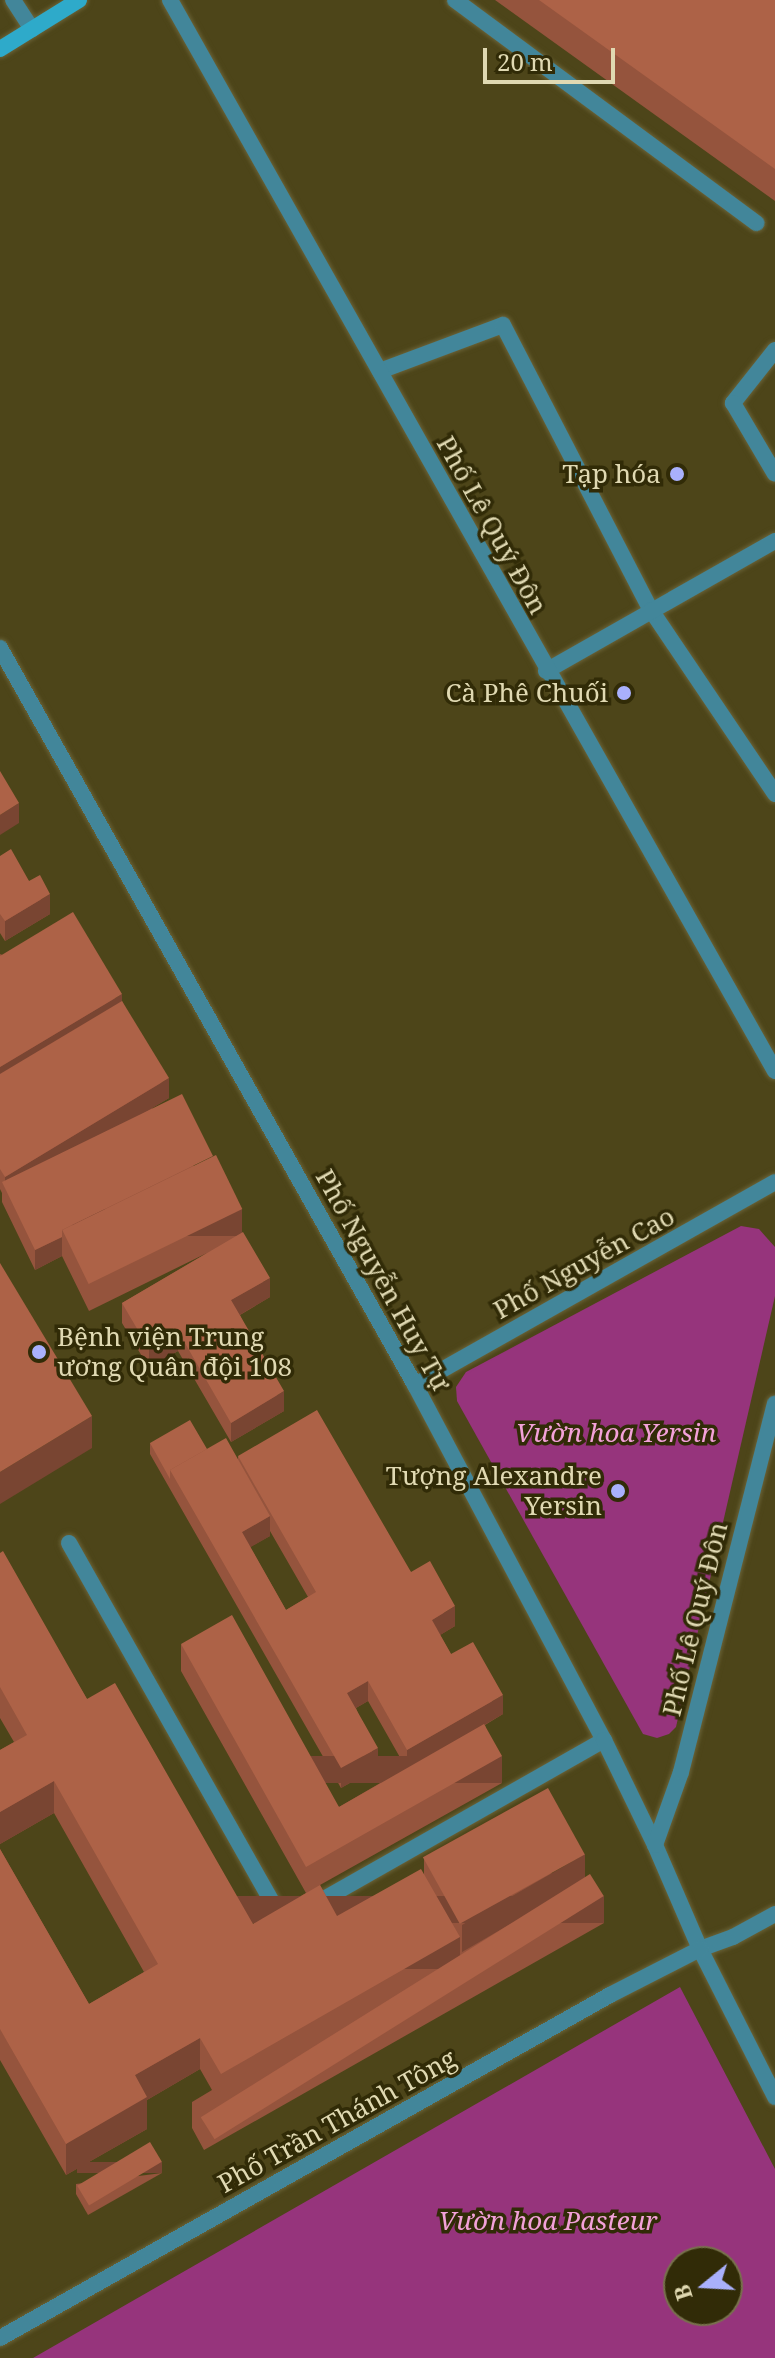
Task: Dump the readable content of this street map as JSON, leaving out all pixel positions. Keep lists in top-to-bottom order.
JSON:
{
  "streets": {
    "street": [
      "Phố Lê Quý Đôn",
      "Phố Nguyễn Cao",
      "Phố Nguyễn Huy Tự",
      "Phố Trần Thánh Tông"
    ]
  },
  "crossings": [
    ["Phố Lê Quý Đôn", "Phố Nguyễn Huy Tự"],
    ["Phố Nguyễn Cao", "Phố Nguyễn Huy Tự"],
    ["Phố Nguyễn Huy Tự", "Phố Trần Thánh Tông"]
  ],
  "parks": ["Vườn hoa Yersin", "Vườn hoa Pasteur"],
  "places": [
    "Tạp hóa",
    "Cà Phê Chuối",
    "Bệnh viện Trung ương Quân đội 108",
    "Tượng Alexandre Yersin"
  ],
  "scale_bar": "20 m",
  "north": "left"
}
